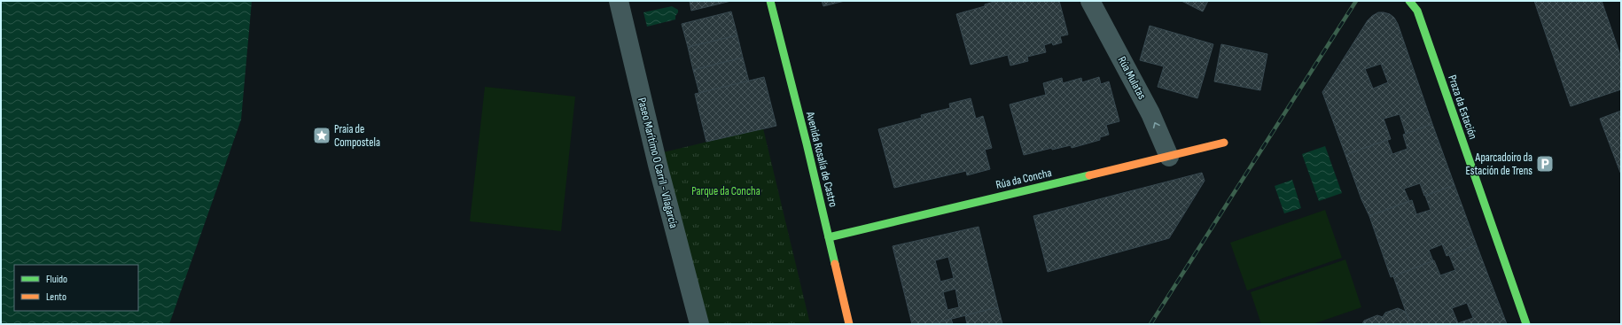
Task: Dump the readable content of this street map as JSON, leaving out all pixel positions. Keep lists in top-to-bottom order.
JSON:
{
  "streets": {
    "street": [
      "Rúa Mulatas",
      "Praza da Estación",
      "Avenida Rosalía de Castro",
      "Paseo Marítimo O Carril - Vilagarcía",
      "Rúa da Concha"
    ]
  },
  "crossings": [
    ["Rúa Mulatas", "Rúa da Concha"],
    ["Avenida Rosalía de Castro", "Rúa da Concha"]
  ],
  "one_way": ["Rúa Mulatas"],
  "parks": ["Parque da Concha"],
  "places": {
    "place": ["Praia de Compostela"],
    "parking": ["Aparcadoiro da Estación de Trens"]
  },
  "legend": ["Fluido", "Lento"]
}
